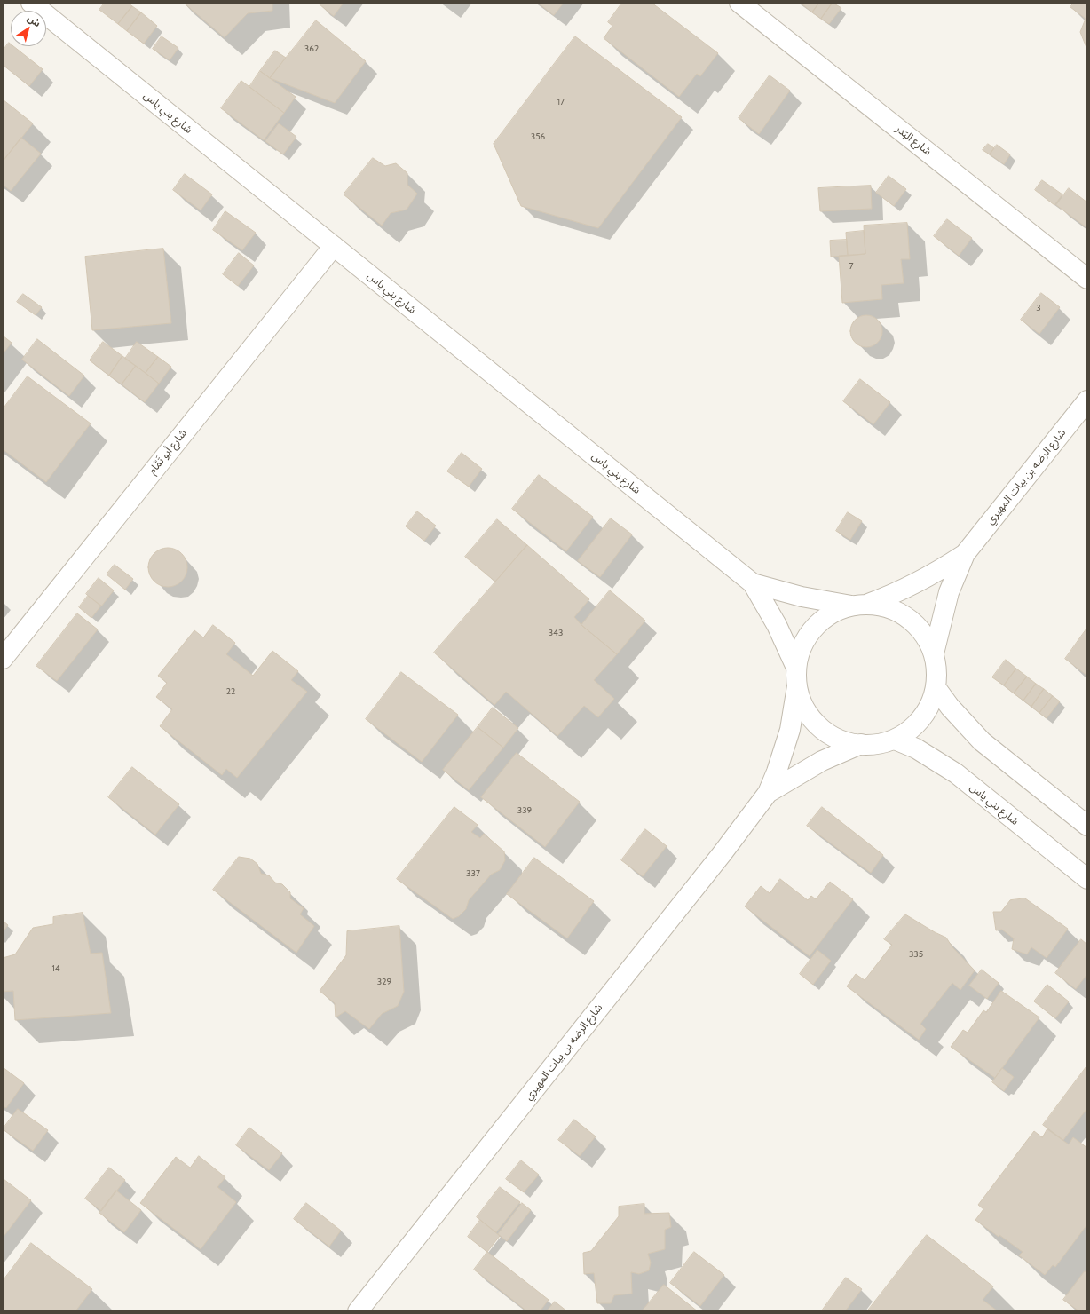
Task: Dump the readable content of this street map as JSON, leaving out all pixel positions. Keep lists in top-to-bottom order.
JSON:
{
  "streets": {
    "street": [
      "شارع بني ياس",
      "شارع البَدر",
      "شارع أبو تَمَّام",
      "شارع الرضه بن بيات المهيري"
    ]
  },
  "crossings": [
    ["شارع بني ياس", "شارع أبو تَمَّام"],
    ["شارع بني ياس", "شارع الرضه بن بيات المهيري"]
  ],
  "house_numbers": [
    "362",
    "17",
    "356",
    "7",
    "3",
    "343",
    "22",
    "339",
    "337",
    "335",
    "14",
    "329"
  ],
  "north": "top right"
}
